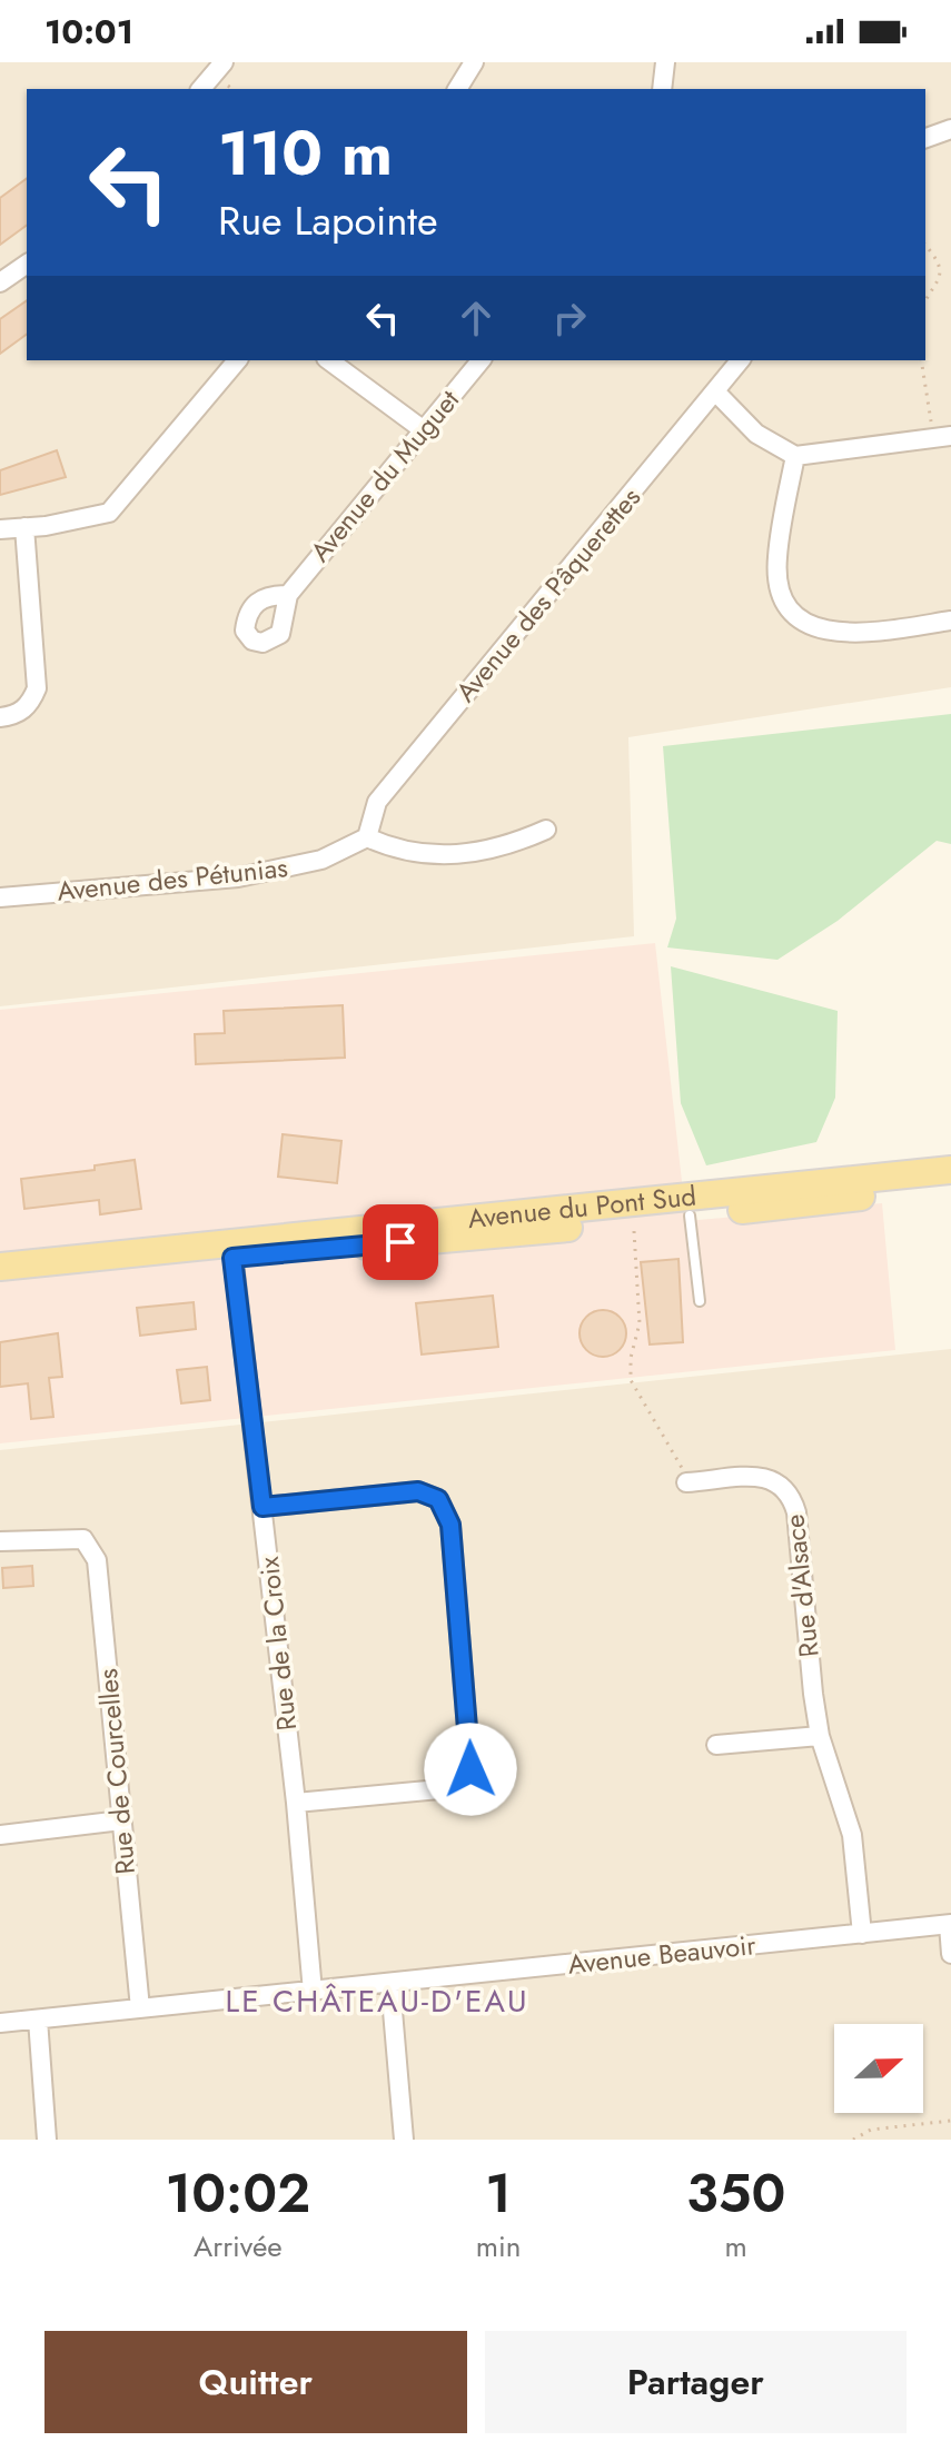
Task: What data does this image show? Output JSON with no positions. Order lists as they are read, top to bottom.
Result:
{
  "streets": {
    "main road": ["Avenue du Pont Sud"],
    "street": [
      "Avenue du Muguet",
      "Avenue des Pâquerettes",
      "Avenue des Pétunias",
      "Rue d'Alsace",
      "Rue de la Croix",
      "Rue de Courcelles",
      "Avenue Beauvoir"
    ]
  },
  "crossings": [
    ["Avenue des Pâquerettes", "Avenue des Pétunias"],
    ["Avenue du Pont Sud", "Rue de la Croix"],
    ["Rue d'Alsace", "Avenue Beauvoir"],
    ["Rue de la Croix", "Avenue Beauvoir"],
    ["Rue de Courcelles", "Avenue Beauvoir"]
  ],
  "districts": ["LE CHÂTEAU-D'EAU"],
  "north": "right",
  "page": {
    "status": "10:01",
    "turn": ["110 m", "Rue Lapointe"],
    "eta": [
      "10:02",
      "Arrivée",
      "1",
      "min",
      "350",
      "m"
    ],
    "buttons": ["Quitter", "Partager"]
  }
}
